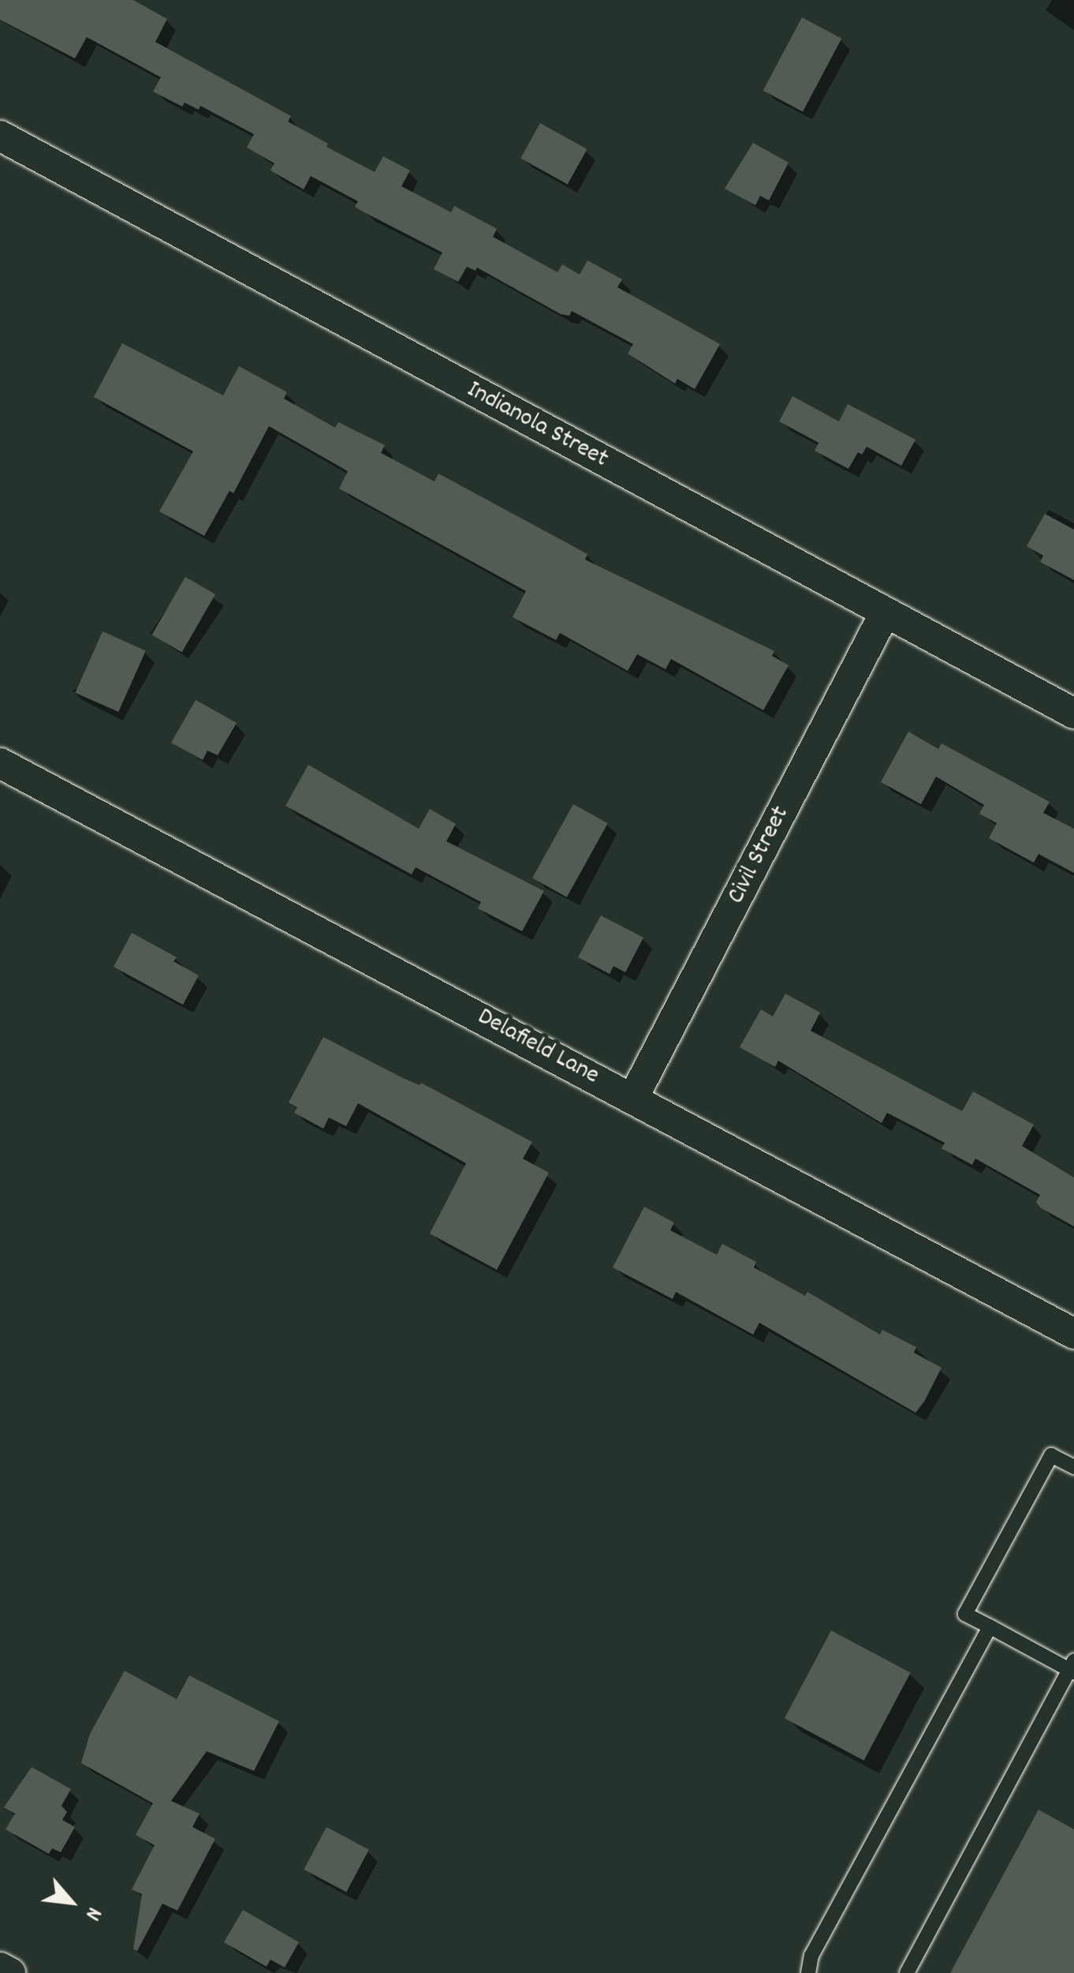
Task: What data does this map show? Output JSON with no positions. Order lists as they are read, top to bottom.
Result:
{
  "streets": {
    "street": ["Indianola Street", "Civil Street", "Delafield Lane"]
  },
  "crossings": [
    ["Indianola Street", "Civil Street"],
    ["Civil Street", "Delafield Lane"]
  ],
  "north": "bottom right"
}
